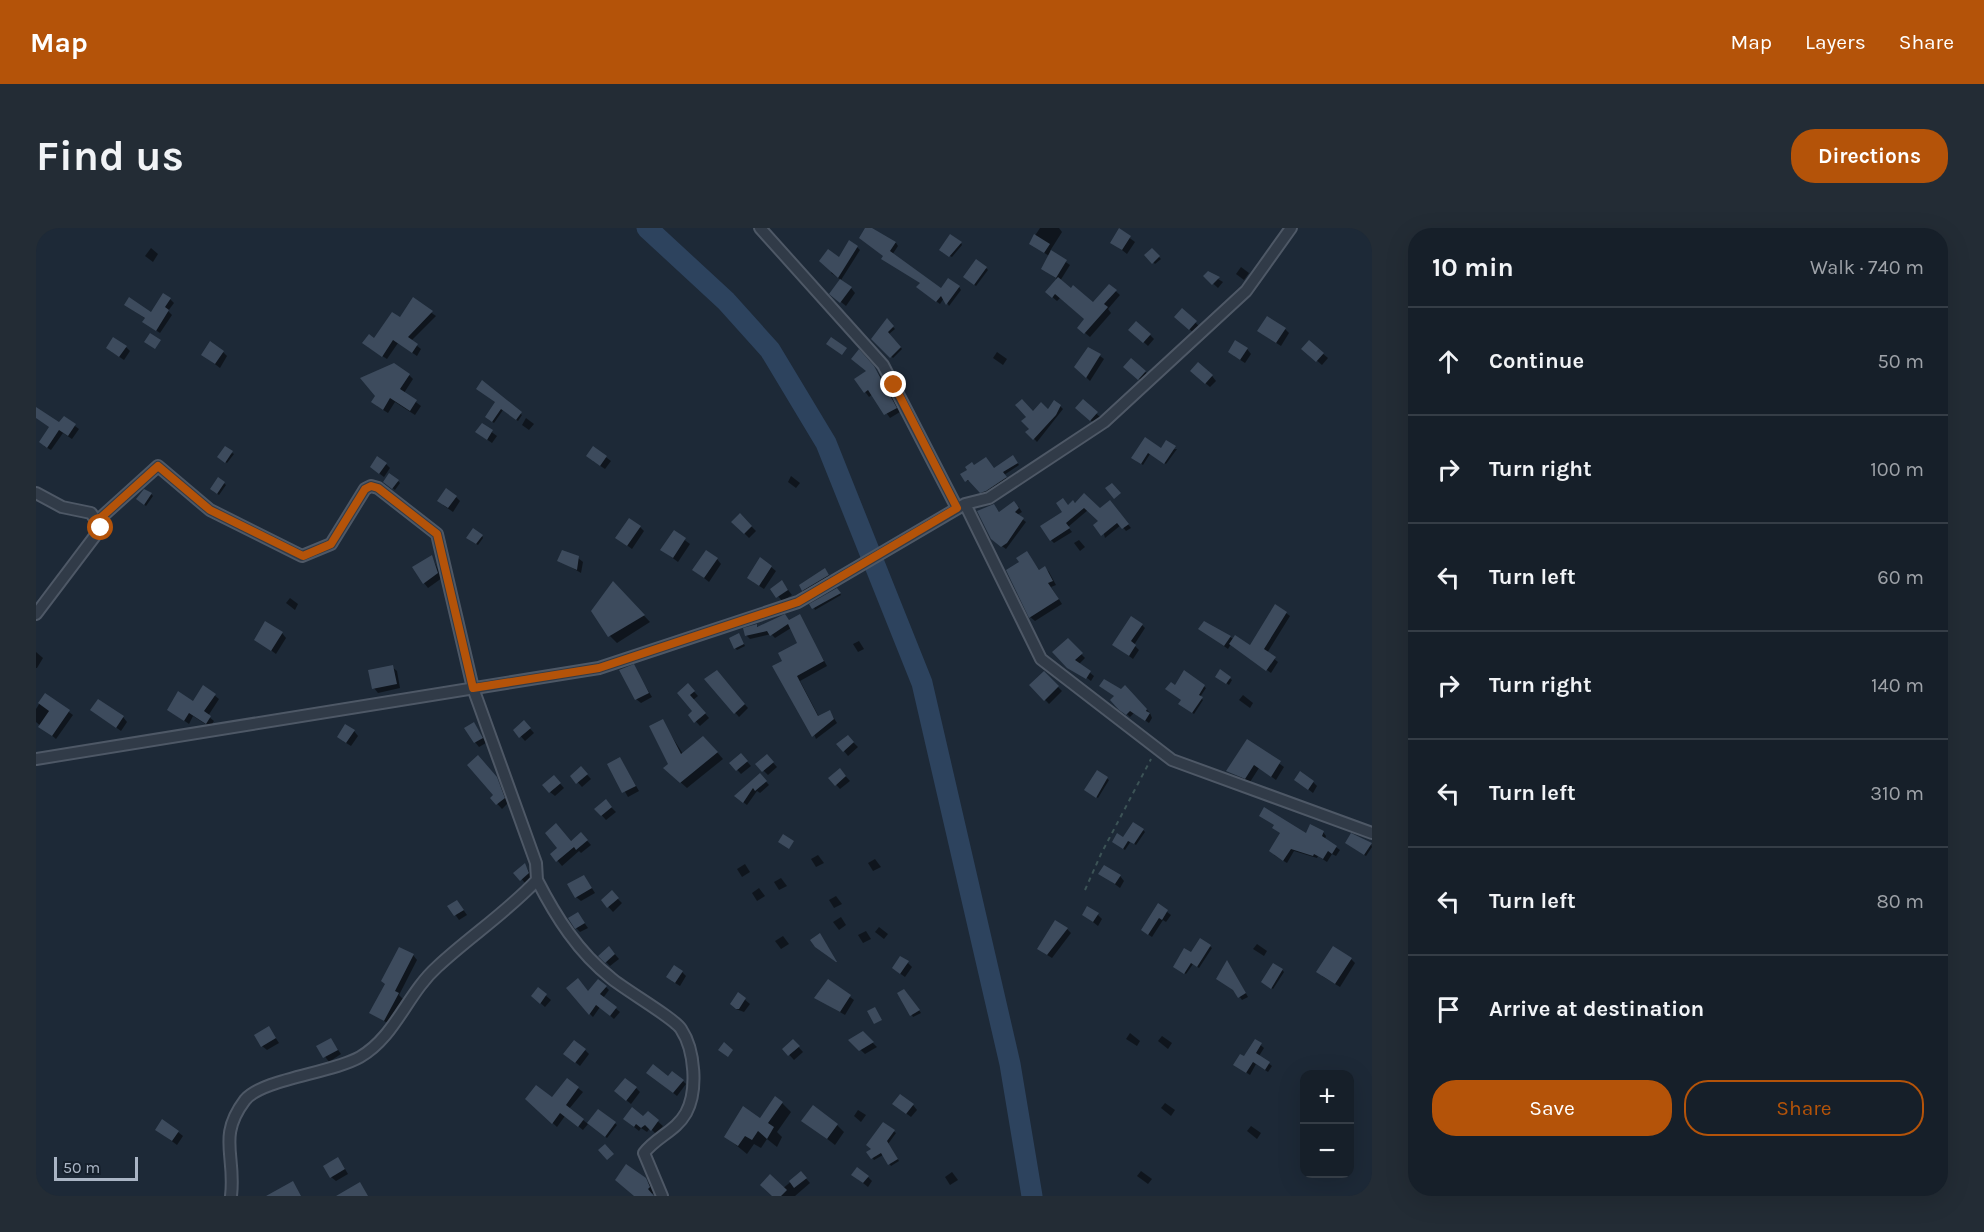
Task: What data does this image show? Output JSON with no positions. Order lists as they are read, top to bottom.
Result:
{
  "scale_bar": "50 m",
  "page": {
    "header": "Map",
    "nav": ["Map", "Layers", "Share"],
    "buttons": [
      "Directions",
      ["Save", "Share"]
    ],
    "title": "Find us",
    "heading": ["10 min", "Walk · 740 m"],
    "list": [
      ["Continue", "50 m"],
      ["Turn right", "100 m"],
      ["Turn left", "60 m"],
      ["Turn right", "140 m"],
      ["Turn left", "310 m"],
      ["Turn left", "80 m"],
      "Arrive at destination"
    ],
    "map_buttons": ["+", "−"],
    "scale": "50 m"
  }
}
